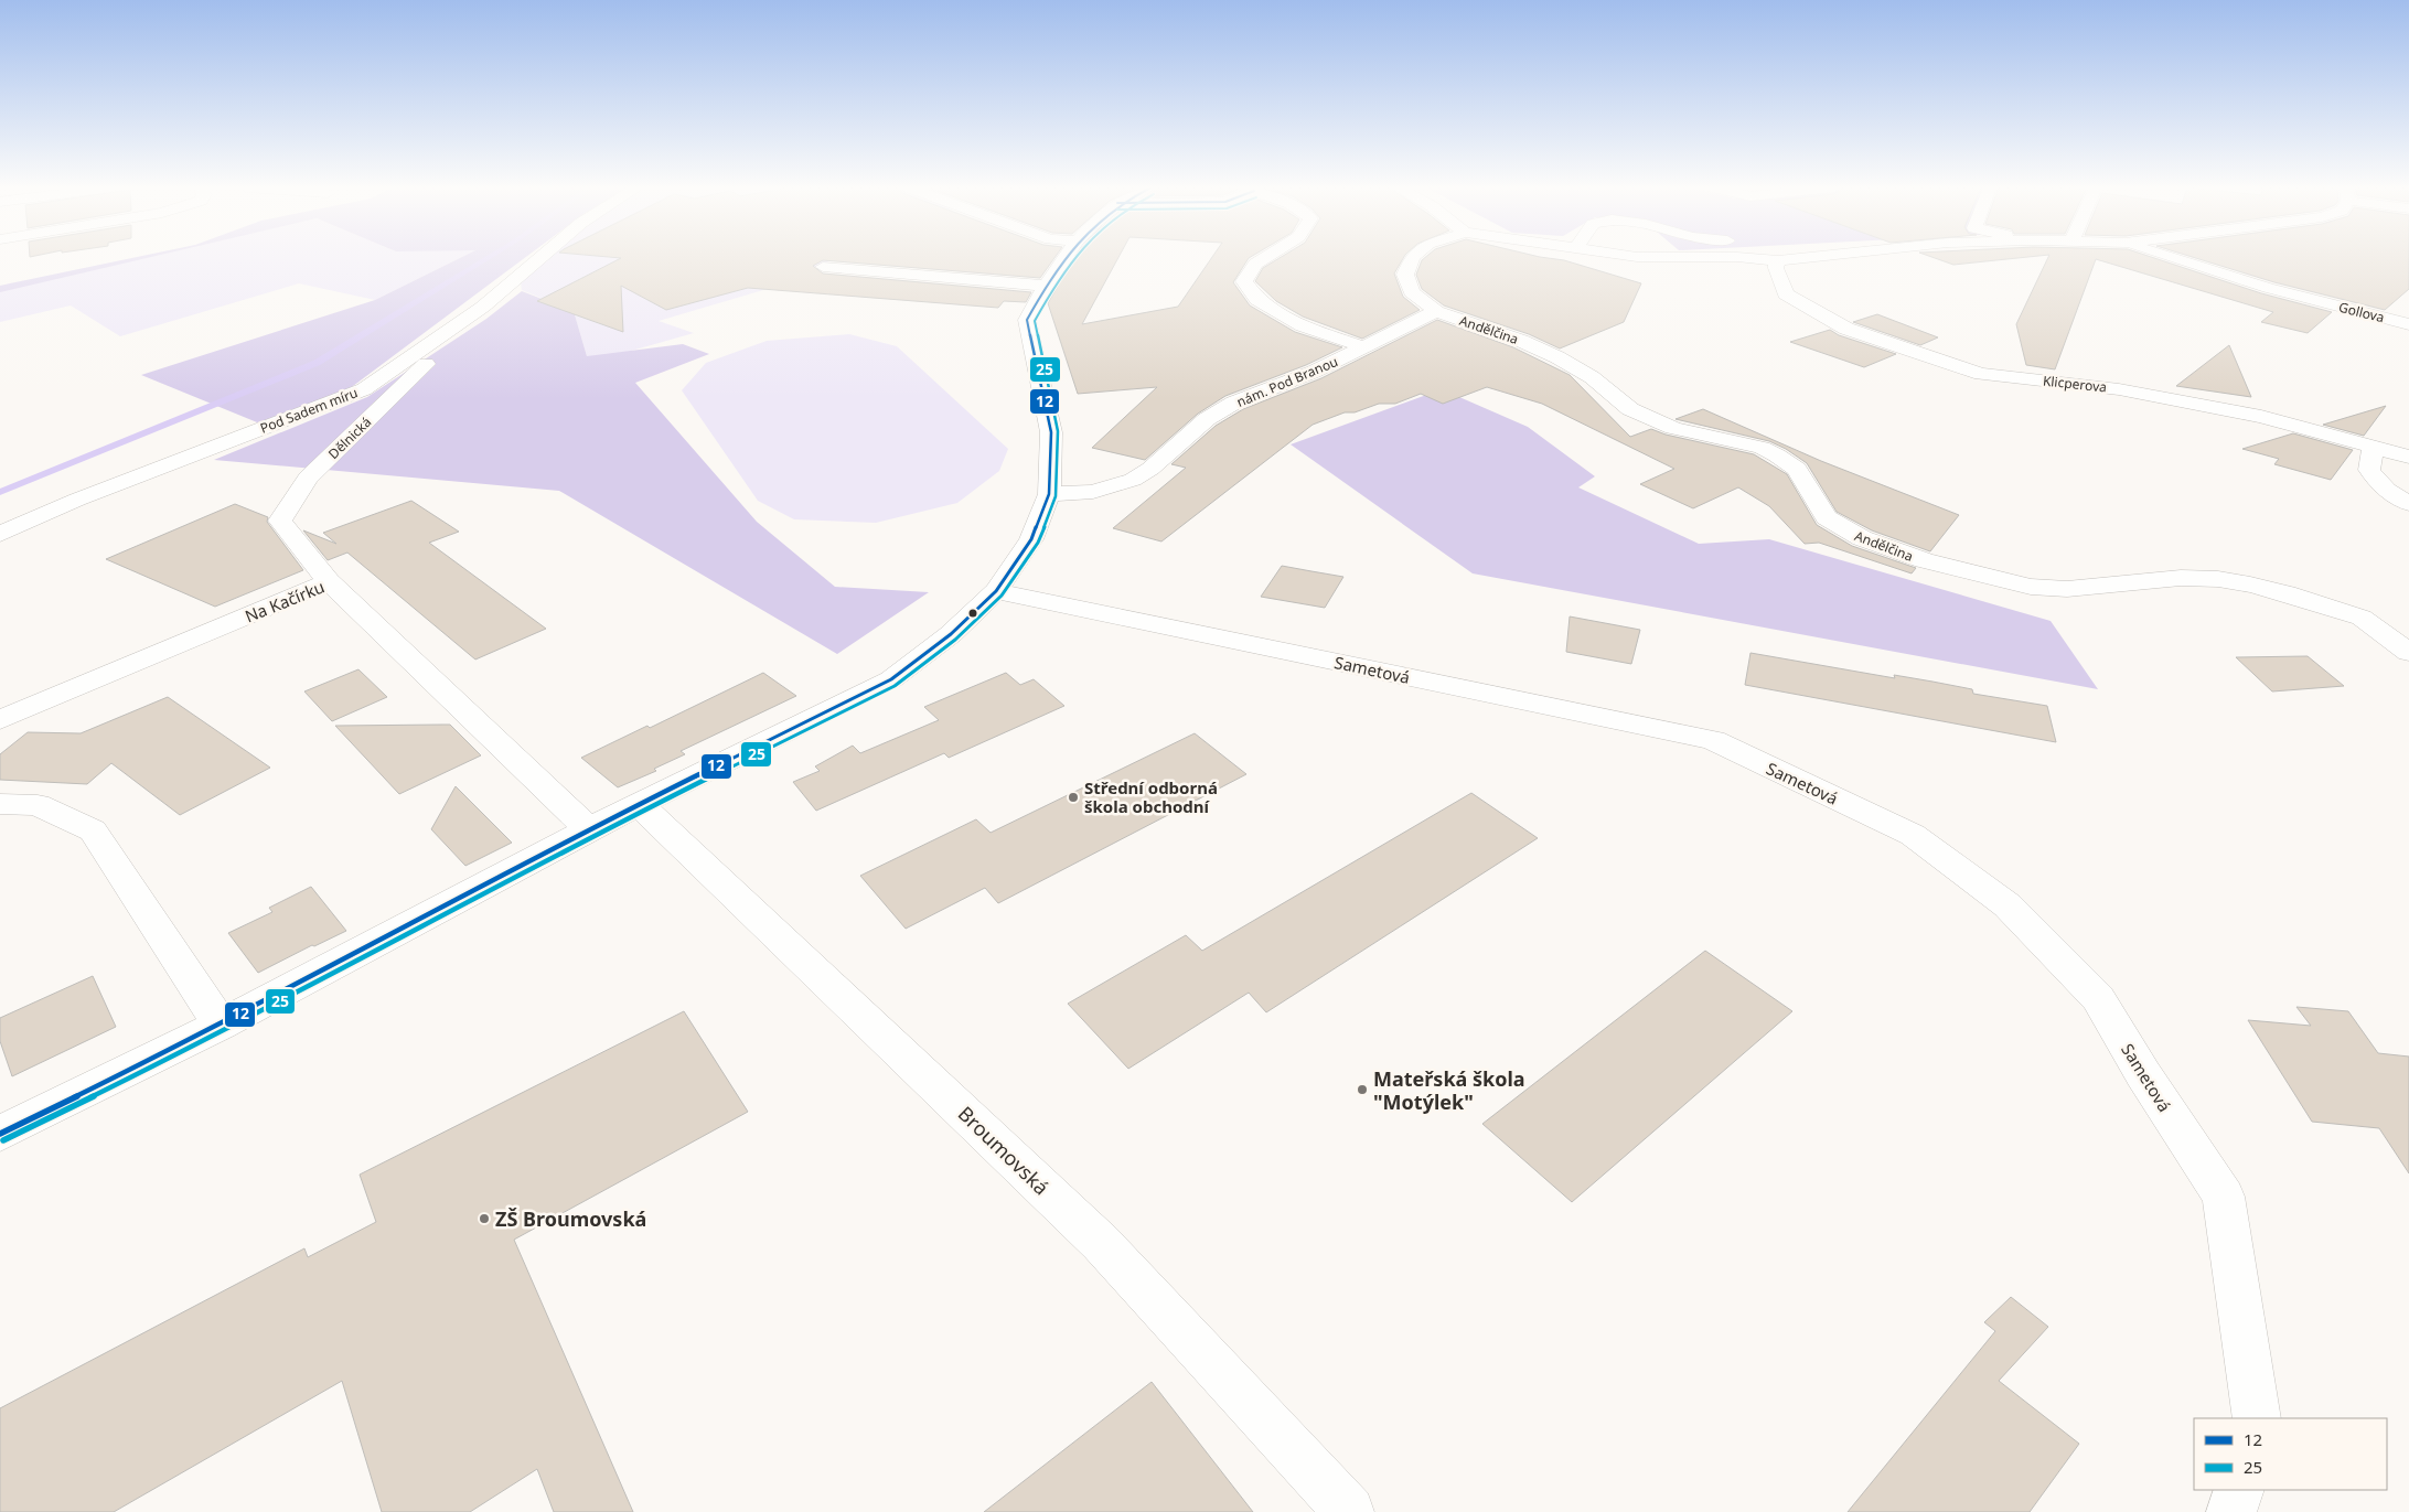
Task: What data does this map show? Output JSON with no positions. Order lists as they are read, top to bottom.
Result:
{
  "streets": {
    "street": [
      "Gollova",
      "Andělčina",
      "nám. Pod Branou",
      "Klicperova",
      "Pod Sadem míru",
      "Dělnická",
      "Na Kačírku",
      "Sametová",
      "Broumovská"
    ]
  },
  "crossings": [
    ["Andělčina", "nám. Pod Branou"],
    ["Pod Sadem míru", "Dělnická"],
    ["Dělnická", "Na Kačírku"]
  ],
  "places": ["Střední odborná škola obchodní", "Mateřská škola \"Motýlek\"", "ZŠ Broumovská"],
  "lines": ["transit line 12", "transit line 25"],
  "legend": ["12", "25"]
}
